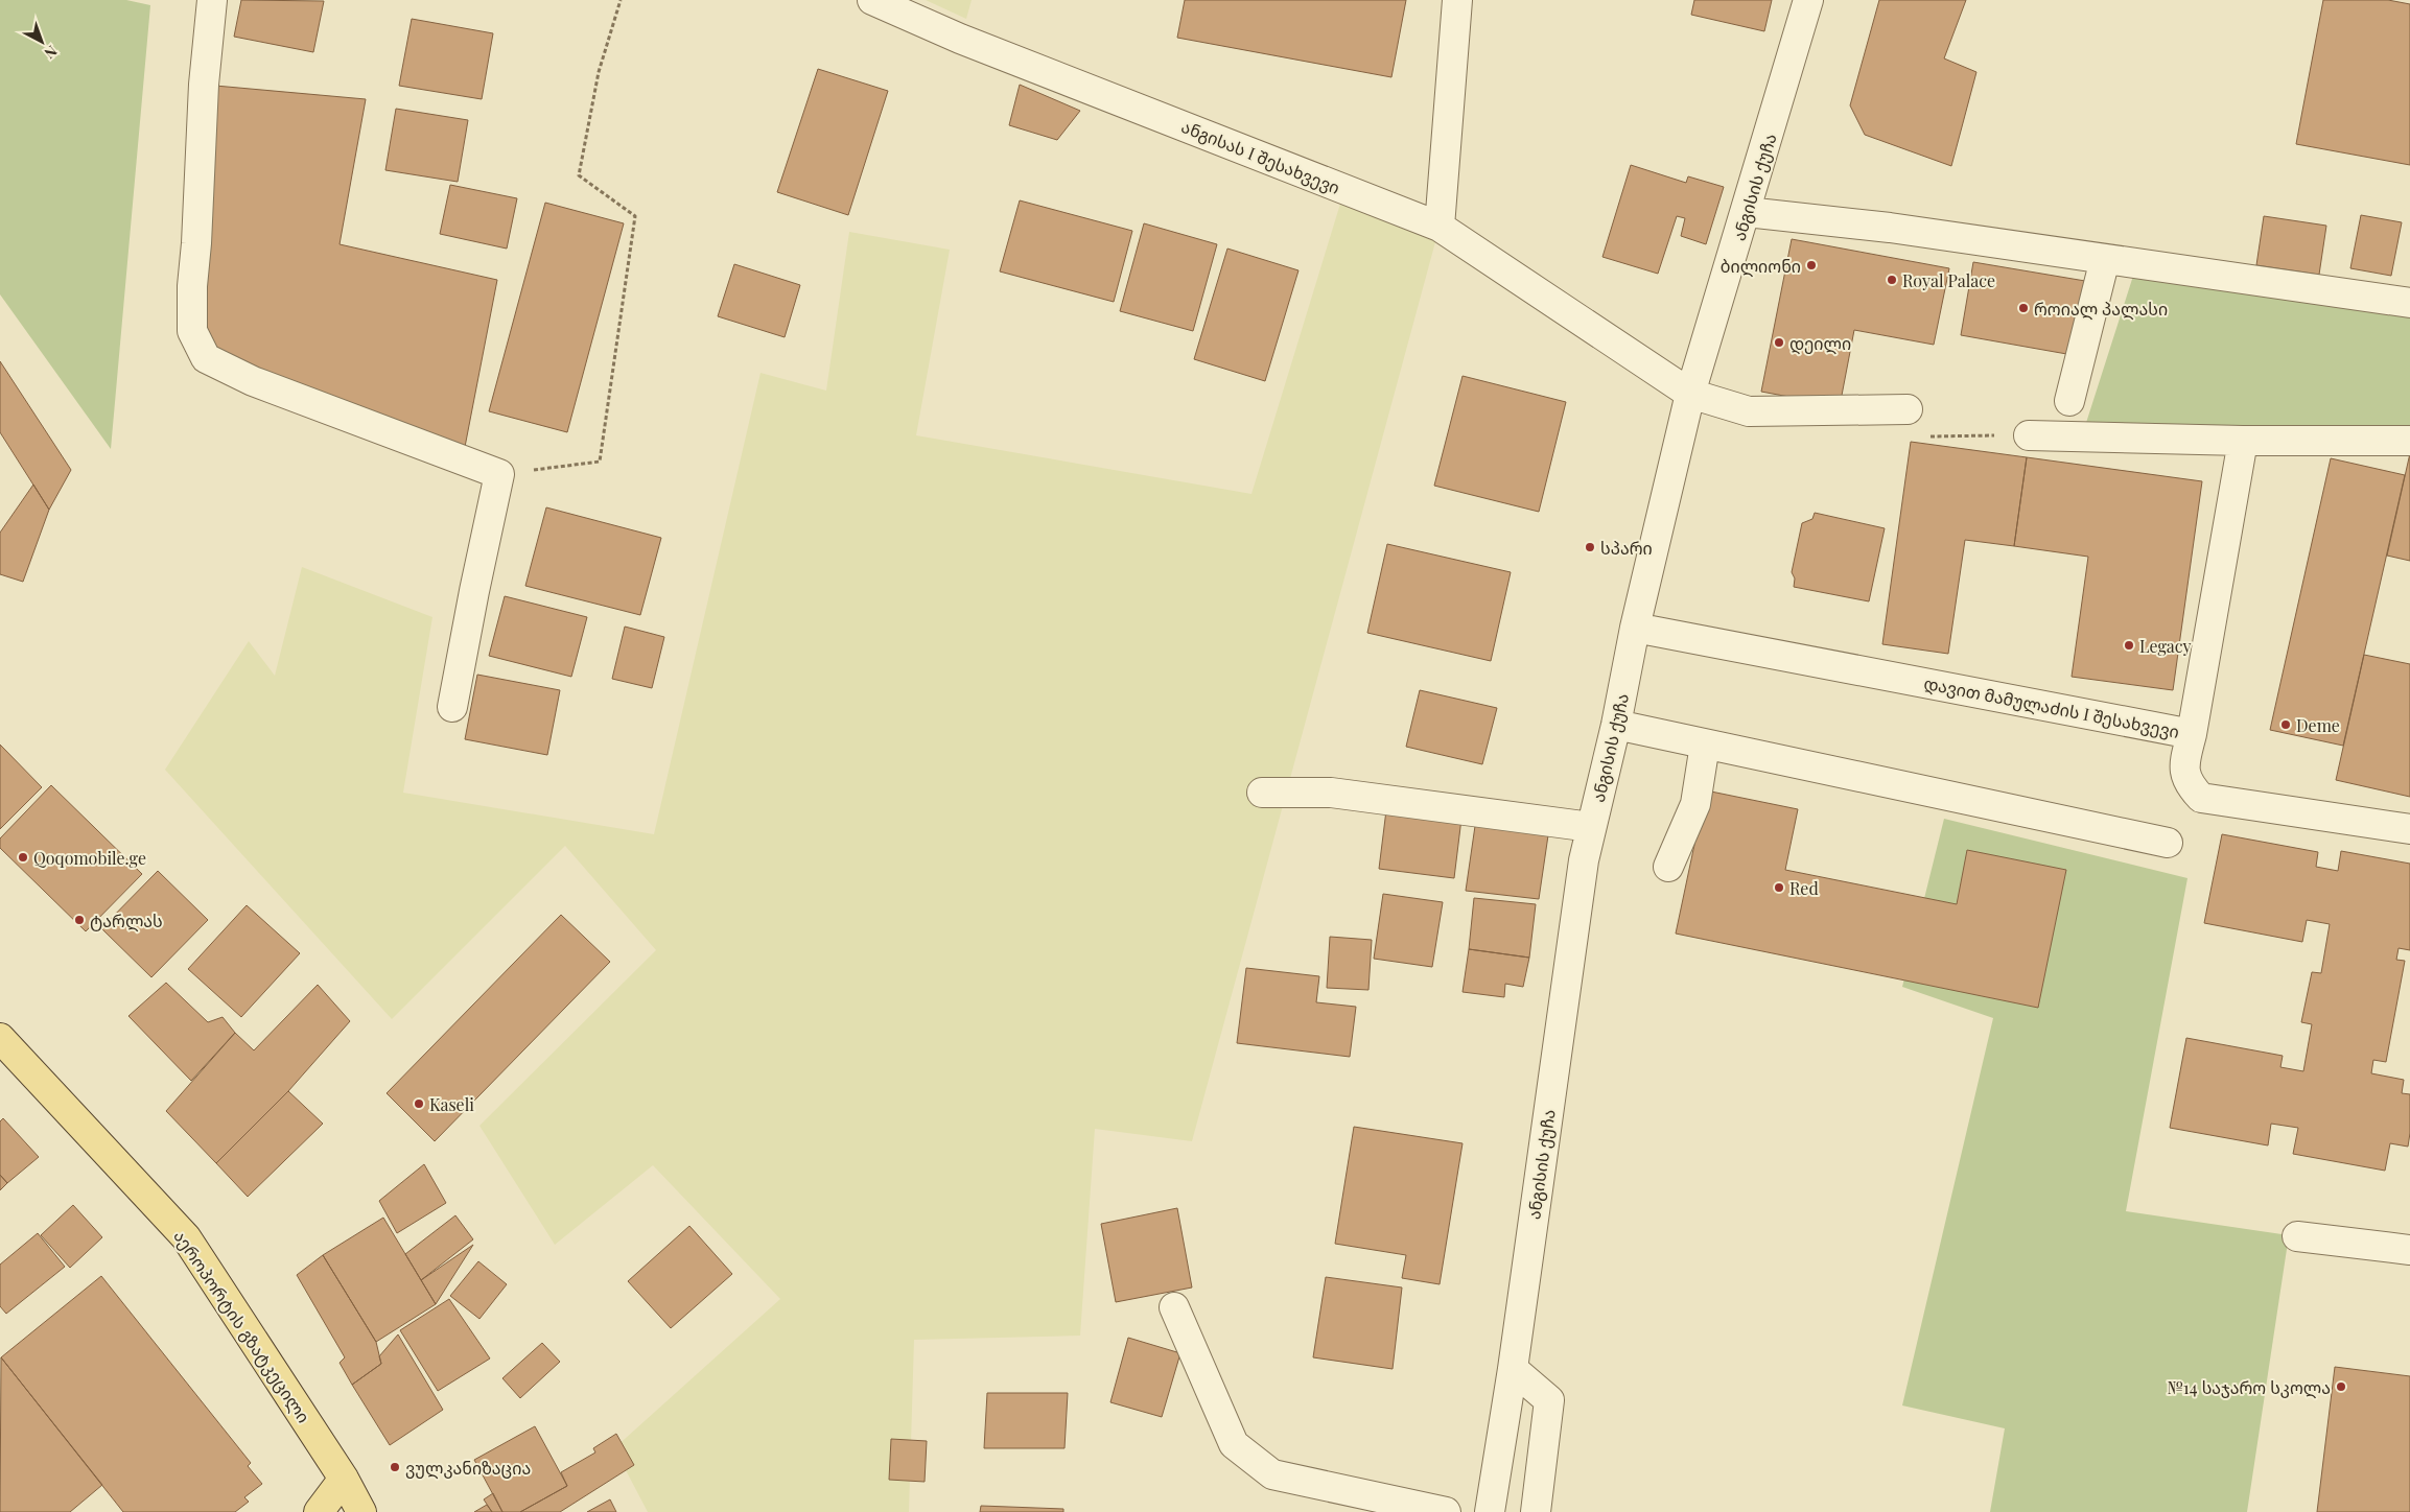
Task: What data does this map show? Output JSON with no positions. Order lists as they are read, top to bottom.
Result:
{
  "streets": {
    "main road": ["აეროპორტის გზატკეცილი"],
    "street": ["ანგისას I შესახვევი", "ანგისის ქუჩა", "დავით მამულაძის I შესახვევი"]
  },
  "crossings": [
    ["ანგისას I შესახვევი", "ანგისის ქუჩა"],
    ["ანგისის ქუჩა", "დავით მამულაძის I შესახვევი"]
  ],
  "places": [
    "ბილიონი",
    "Royal Palace",
    "როიალ პალასი",
    "დეილი",
    "სპარი",
    "Legacy",
    "Deme",
    "Qoqomobile.ge",
    "Red",
    "ტარლას",
    "Kaseli",
    "№14 საჯარო სკოლა",
    "ვულკანიზაცია"
  ],
  "north": "bottom right"
}
